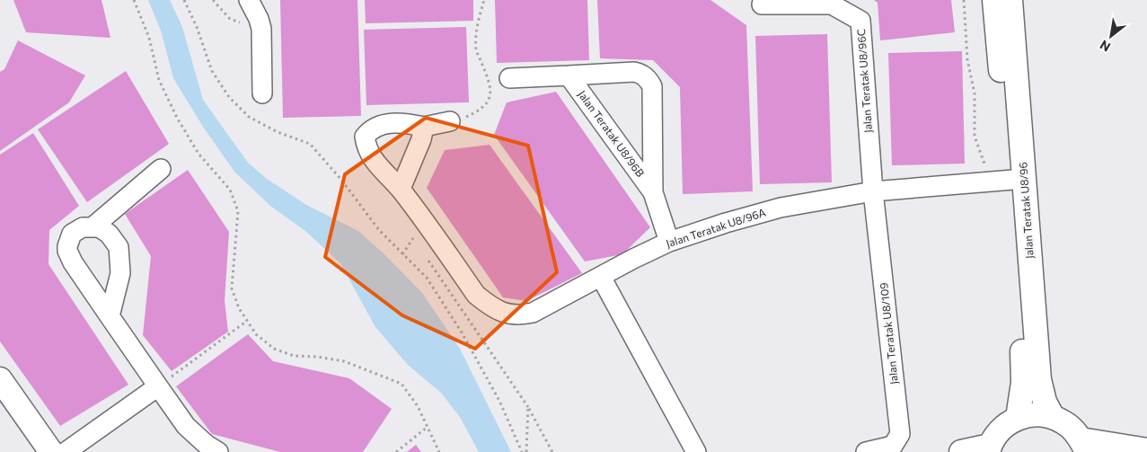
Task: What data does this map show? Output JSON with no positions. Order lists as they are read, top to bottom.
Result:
{
  "streets": {
    "street": [
      "Jalan Teratak U8/96C",
      "Jalan Teratak U8/96B",
      "Jalan Teratak U8/96",
      "Jalan Teratak U8/96A",
      "Jalan Teratak U8/109"
    ]
  },
  "crossings": [
    ["Jalan Teratak U8/96C", "Jalan Teratak U8/96A"],
    ["Jalan Teratak U8/96C", "Jalan Teratak U8/109"],
    ["Jalan Teratak U8/96B", "Jalan Teratak U8/96A"],
    ["Jalan Teratak U8/96", "Jalan Teratak U8/96A"],
    ["Jalan Teratak U8/96A", "Jalan Teratak U8/109"]
  ],
  "north": "bottom left"
}
